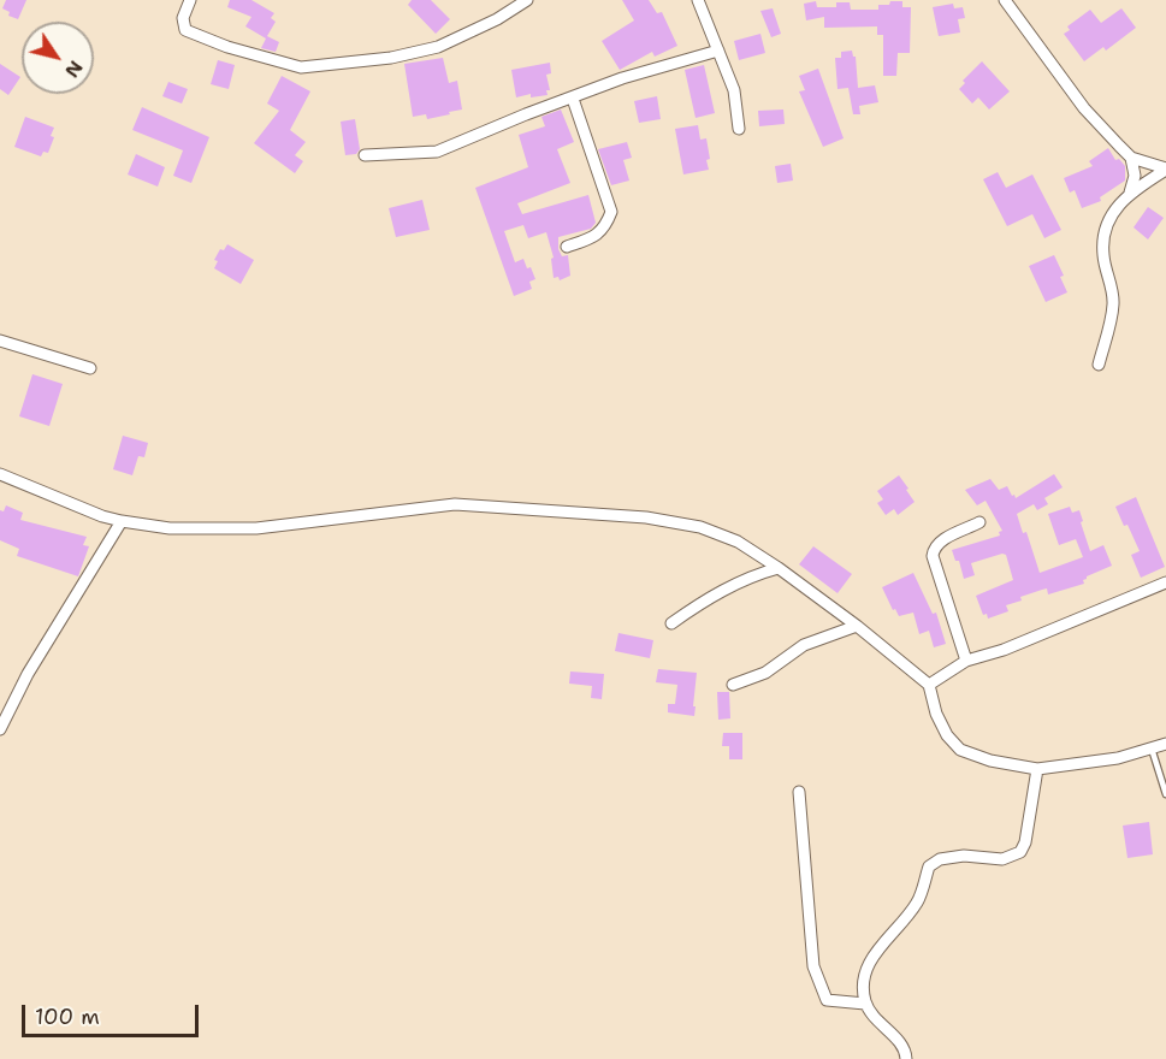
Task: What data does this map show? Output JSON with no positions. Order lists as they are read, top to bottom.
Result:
{
  "scale_bar": "100 m",
  "north": "bottom right"
}
